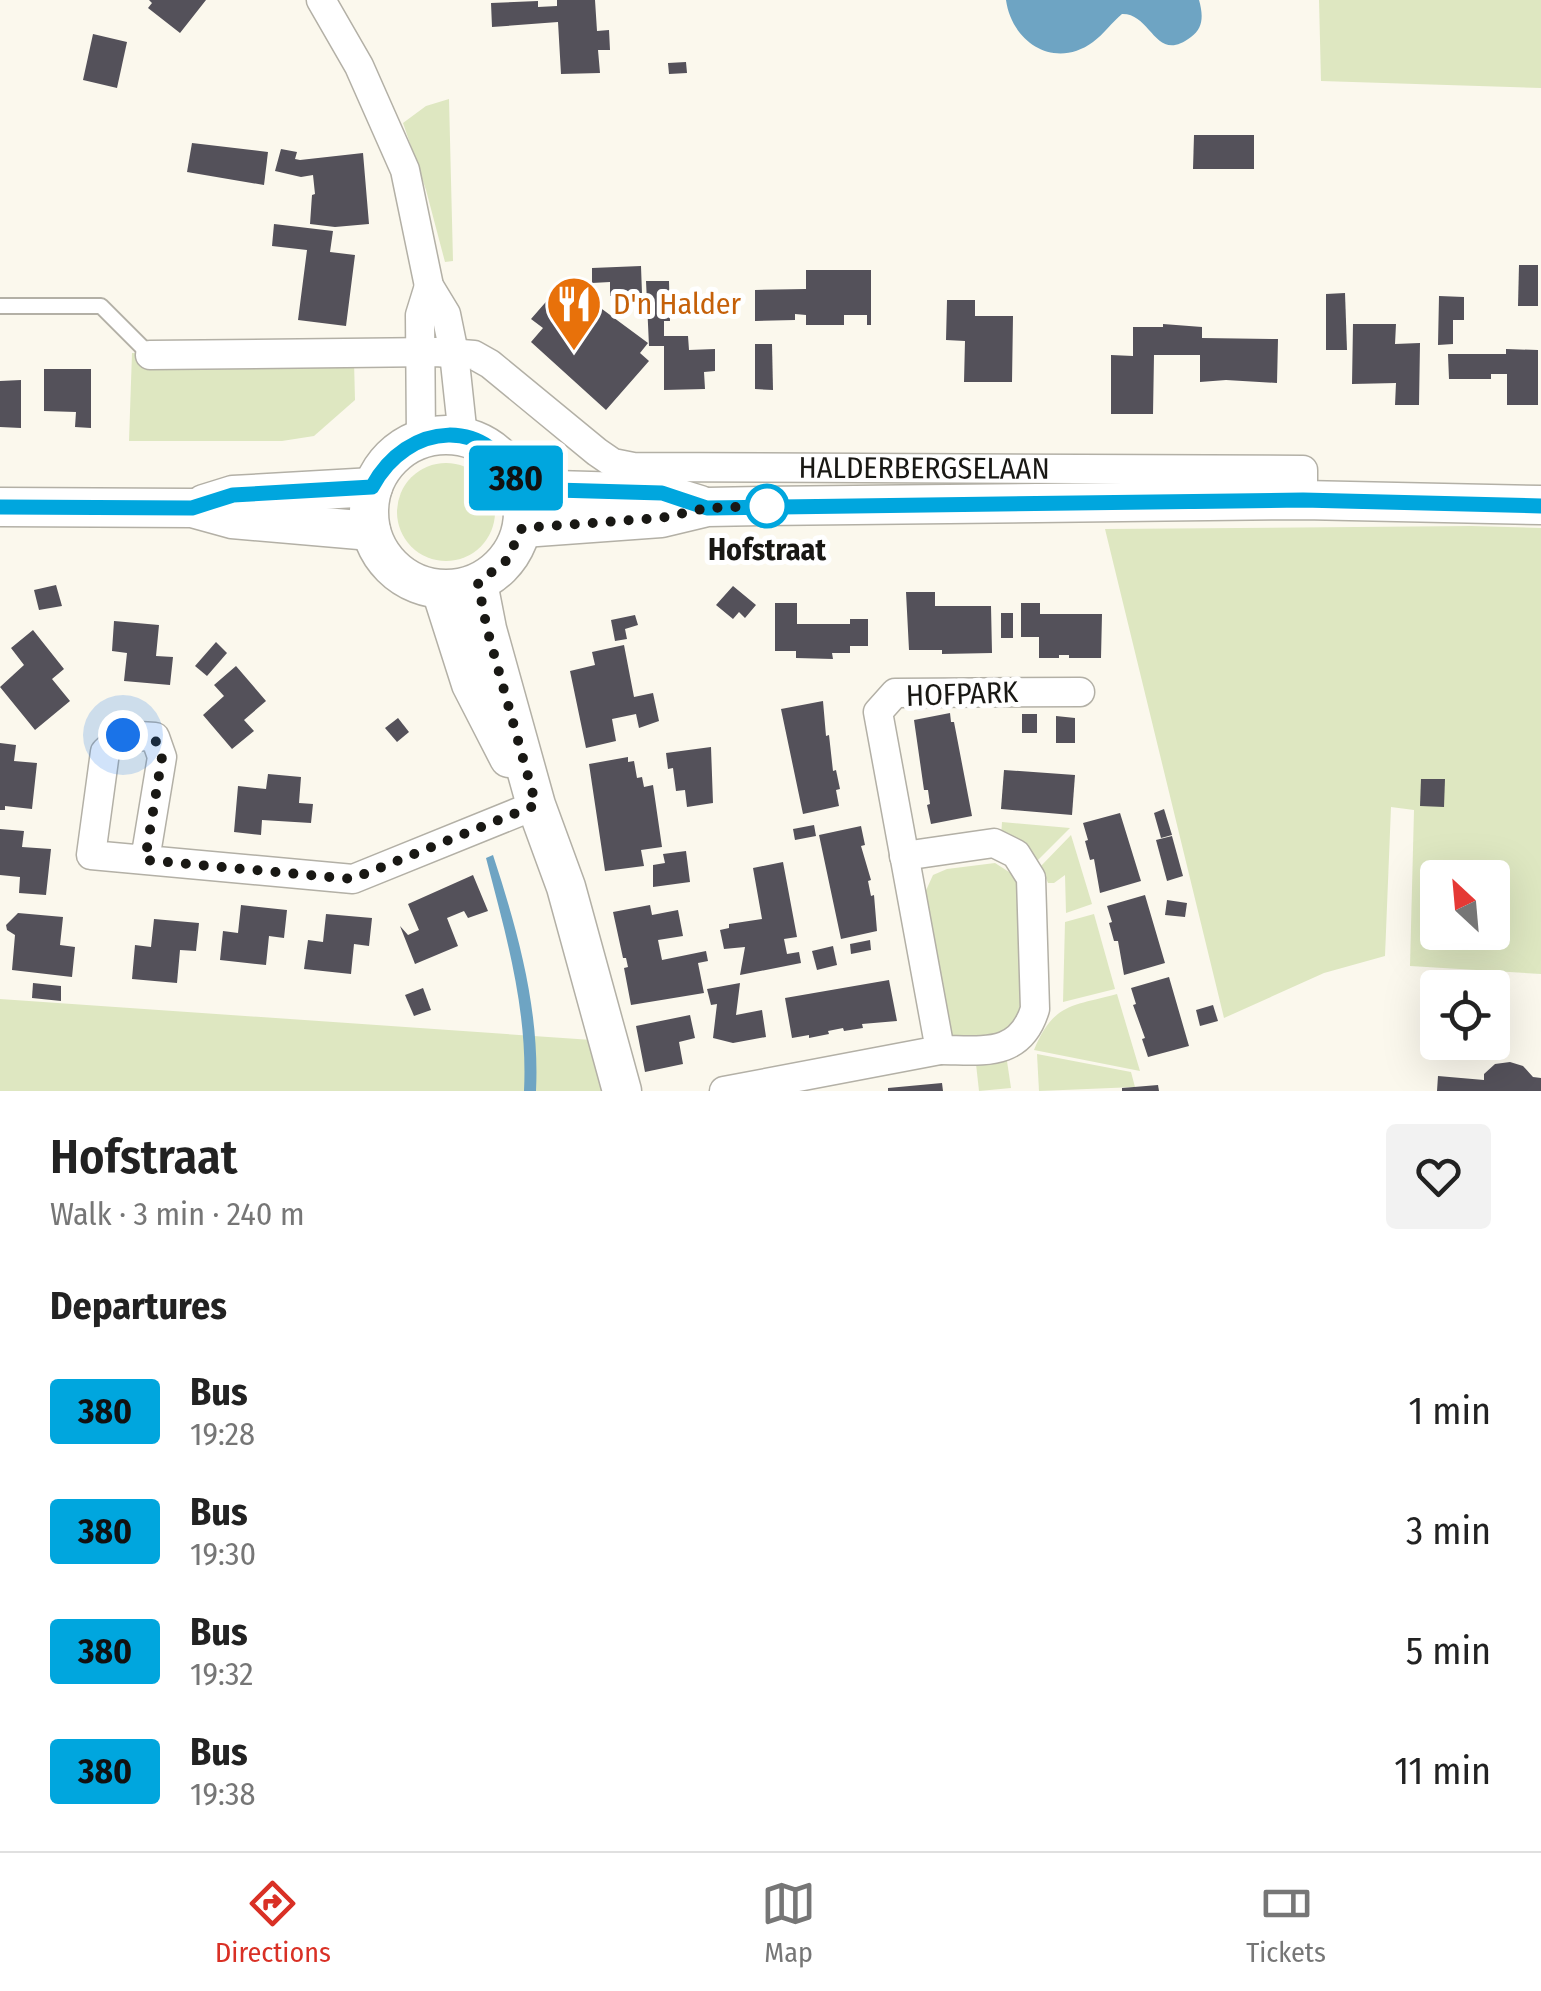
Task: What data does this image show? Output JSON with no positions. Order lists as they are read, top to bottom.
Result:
{
  "streets": {
    "main road": ["HALDERBERGSELAAN"],
    "street": ["HOFPARK"]
  },
  "places": {
    "restaurant": ["D'n Halder"],
    "other": ["Hofstraat"]
  },
  "lines": ["bus line 380"],
  "north": "top left",
  "page": {
    "on_map": "380",
    "heading": [
      ["Hofstraat", "Walk · 3 min · 240 m"],
      "Departures"
    ],
    "list": [
      {
        "mark": "380",
        "name": "Bus",
        "note": "19:28",
        "value": "1 min"
      },
      {
        "mark": "380",
        "name": "Bus",
        "note": "19:30",
        "value": "3 min"
      },
      {
        "mark": "380",
        "name": "Bus",
        "note": "19:32",
        "value": "5 min"
      },
      {
        "mark": "380",
        "name": "Bus",
        "note": "19:38",
        "value": "11 min"
      }
    ],
    "tabs": ["Directions", "Map", "Tickets"]
  }
}
